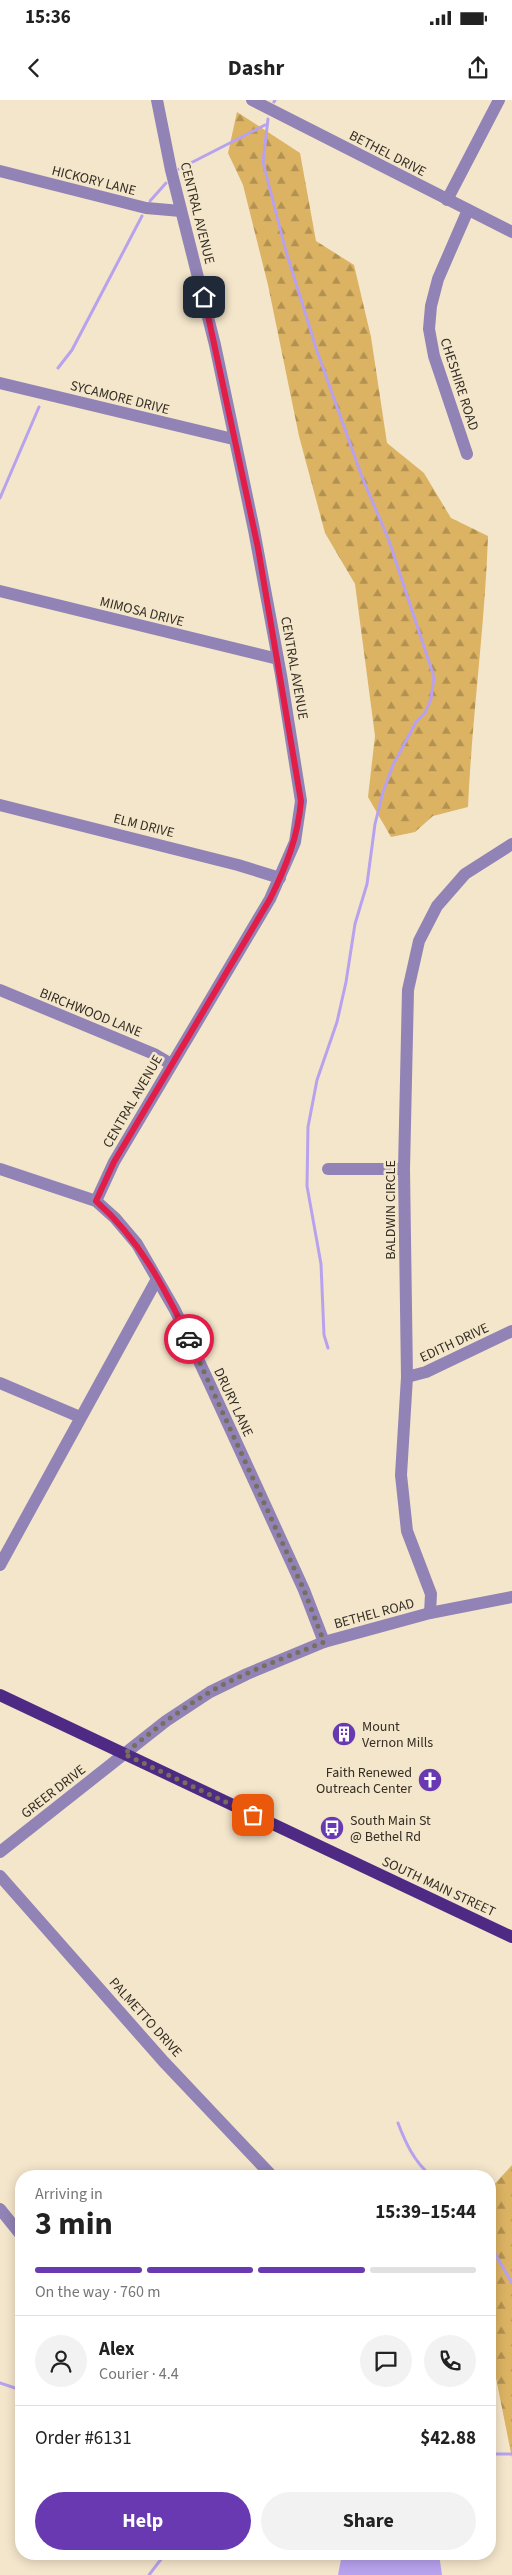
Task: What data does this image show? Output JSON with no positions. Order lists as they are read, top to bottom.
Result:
{
  "streets": {
    "main road": ["SOUTH MAIN STREET"],
    "street": [
      "BETHEL DRIVE",
      "HICKORY LANE",
      "CENTRAL AVENUE",
      "CHESHIRE ROAD",
      "SYCAMORE DRIVE",
      "MIMOSA DRIVE",
      "ELM DRIVE",
      "BIRCHWOOD LANE",
      "BALDWIN CIRCLE",
      "EDITH DRIVE",
      "DRURY LANE",
      "BETHEL ROAD",
      "GREER DRIVE",
      "PALMETTO DRIVE"
    ]
  },
  "crossings": [
    ["BETHEL DRIVE", "CHESHIRE ROAD"],
    ["HICKORY LANE", "CENTRAL AVENUE"],
    ["CENTRAL AVENUE", "SYCAMORE DRIVE"],
    ["CENTRAL AVENUE", "MIMOSA DRIVE"],
    ["CENTRAL AVENUE", "ELM DRIVE"],
    ["CENTRAL AVENUE", "BIRCHWOOD LANE"],
    ["CENTRAL AVENUE", "DRURY LANE"],
    ["BALDWIN CIRCLE", "EDITH DRIVE"],
    ["BALDWIN CIRCLE", "BETHEL ROAD"],
    ["DRURY LANE", "BETHEL ROAD"],
    ["BETHEL ROAD", "GREER DRIVE"],
    ["BETHEL ROAD", "SOUTH MAIN STREET"],
    ["GREER DRIVE", "SOUTH MAIN STREET"]
  ],
  "places": {
    "building": ["Mount Vernon Mills"],
    "church": ["Faith Renewed Outreach Center"],
    "bus stop": ["South Main St @ Bethel Rd"]
  },
  "page": {
    "status": "15:36",
    "header": "Dashr",
    "heading": ["3 min", "Arriving in", "15:39–15:44"],
    "panel": [
      "Alex",
      "Courier · 4.4",
      "Order #6131",
      "$42.88"
    ],
    "bar": "On the way · 760 m",
    "buttons": ["Help", "Share"]
  }
}
